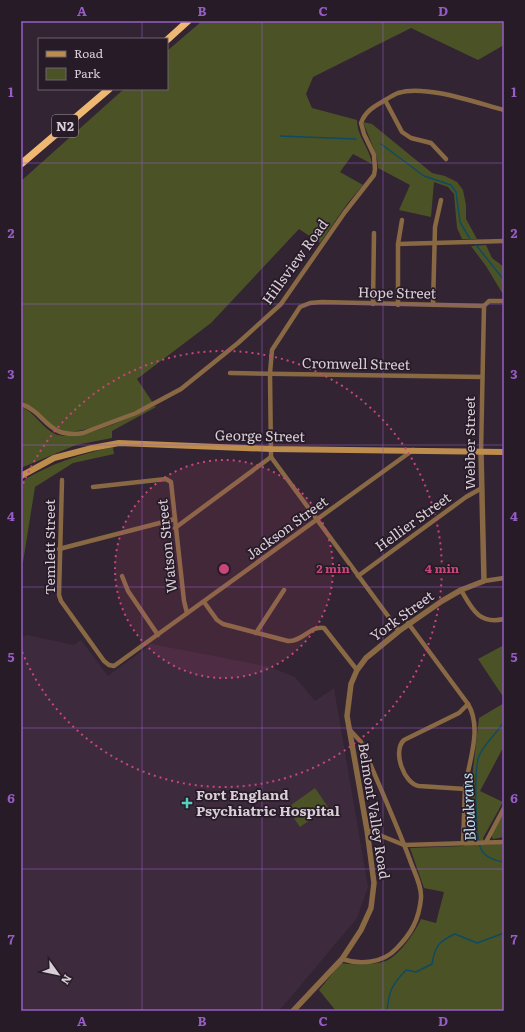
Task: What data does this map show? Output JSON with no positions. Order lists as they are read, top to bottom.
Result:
{
  "streets": {
    "highway": ["N2"],
    "main road": ["George Street"],
    "street": [
      "Hillsview Road",
      "Hope Street",
      "Cromwell Street",
      "Webber Street",
      "Hellier Street",
      "Jackson Street",
      "Watson Street",
      "Temlett Street",
      "York Street",
      "Belmont Valley Road"
    ]
  },
  "crossings": [
    ["Hope Street", "Cromwell Street"],
    ["Hope Street", "Webber Street"],
    ["Cromwell Street", "Webber Street"],
    ["George Street", "Webber Street"],
    ["George Street", "Jackson Street"],
    ["Webber Street", "Hellier Street"],
    ["Webber Street", "York Street"],
    ["Jackson Street", "Watson Street"],
    ["Jackson Street", "Temlett Street"],
    ["York Street", "Belmont Valley Road"]
  ],
  "water": ["Bloukrans"],
  "places": {
    "health": ["Fort England Psychiatric Hospital"]
  },
  "legend": ["Road", "Park"],
  "north": "bottom right",
  "grid": {
    "columns": [
      "A",
      "B",
      "C",
      "D"
    ],
    "rows": [
      "1",
      "2",
      "3",
      "4",
      "5",
      "6",
      "7"
    ]
  },
  "rings": ["2 min", "4 min"]
}
